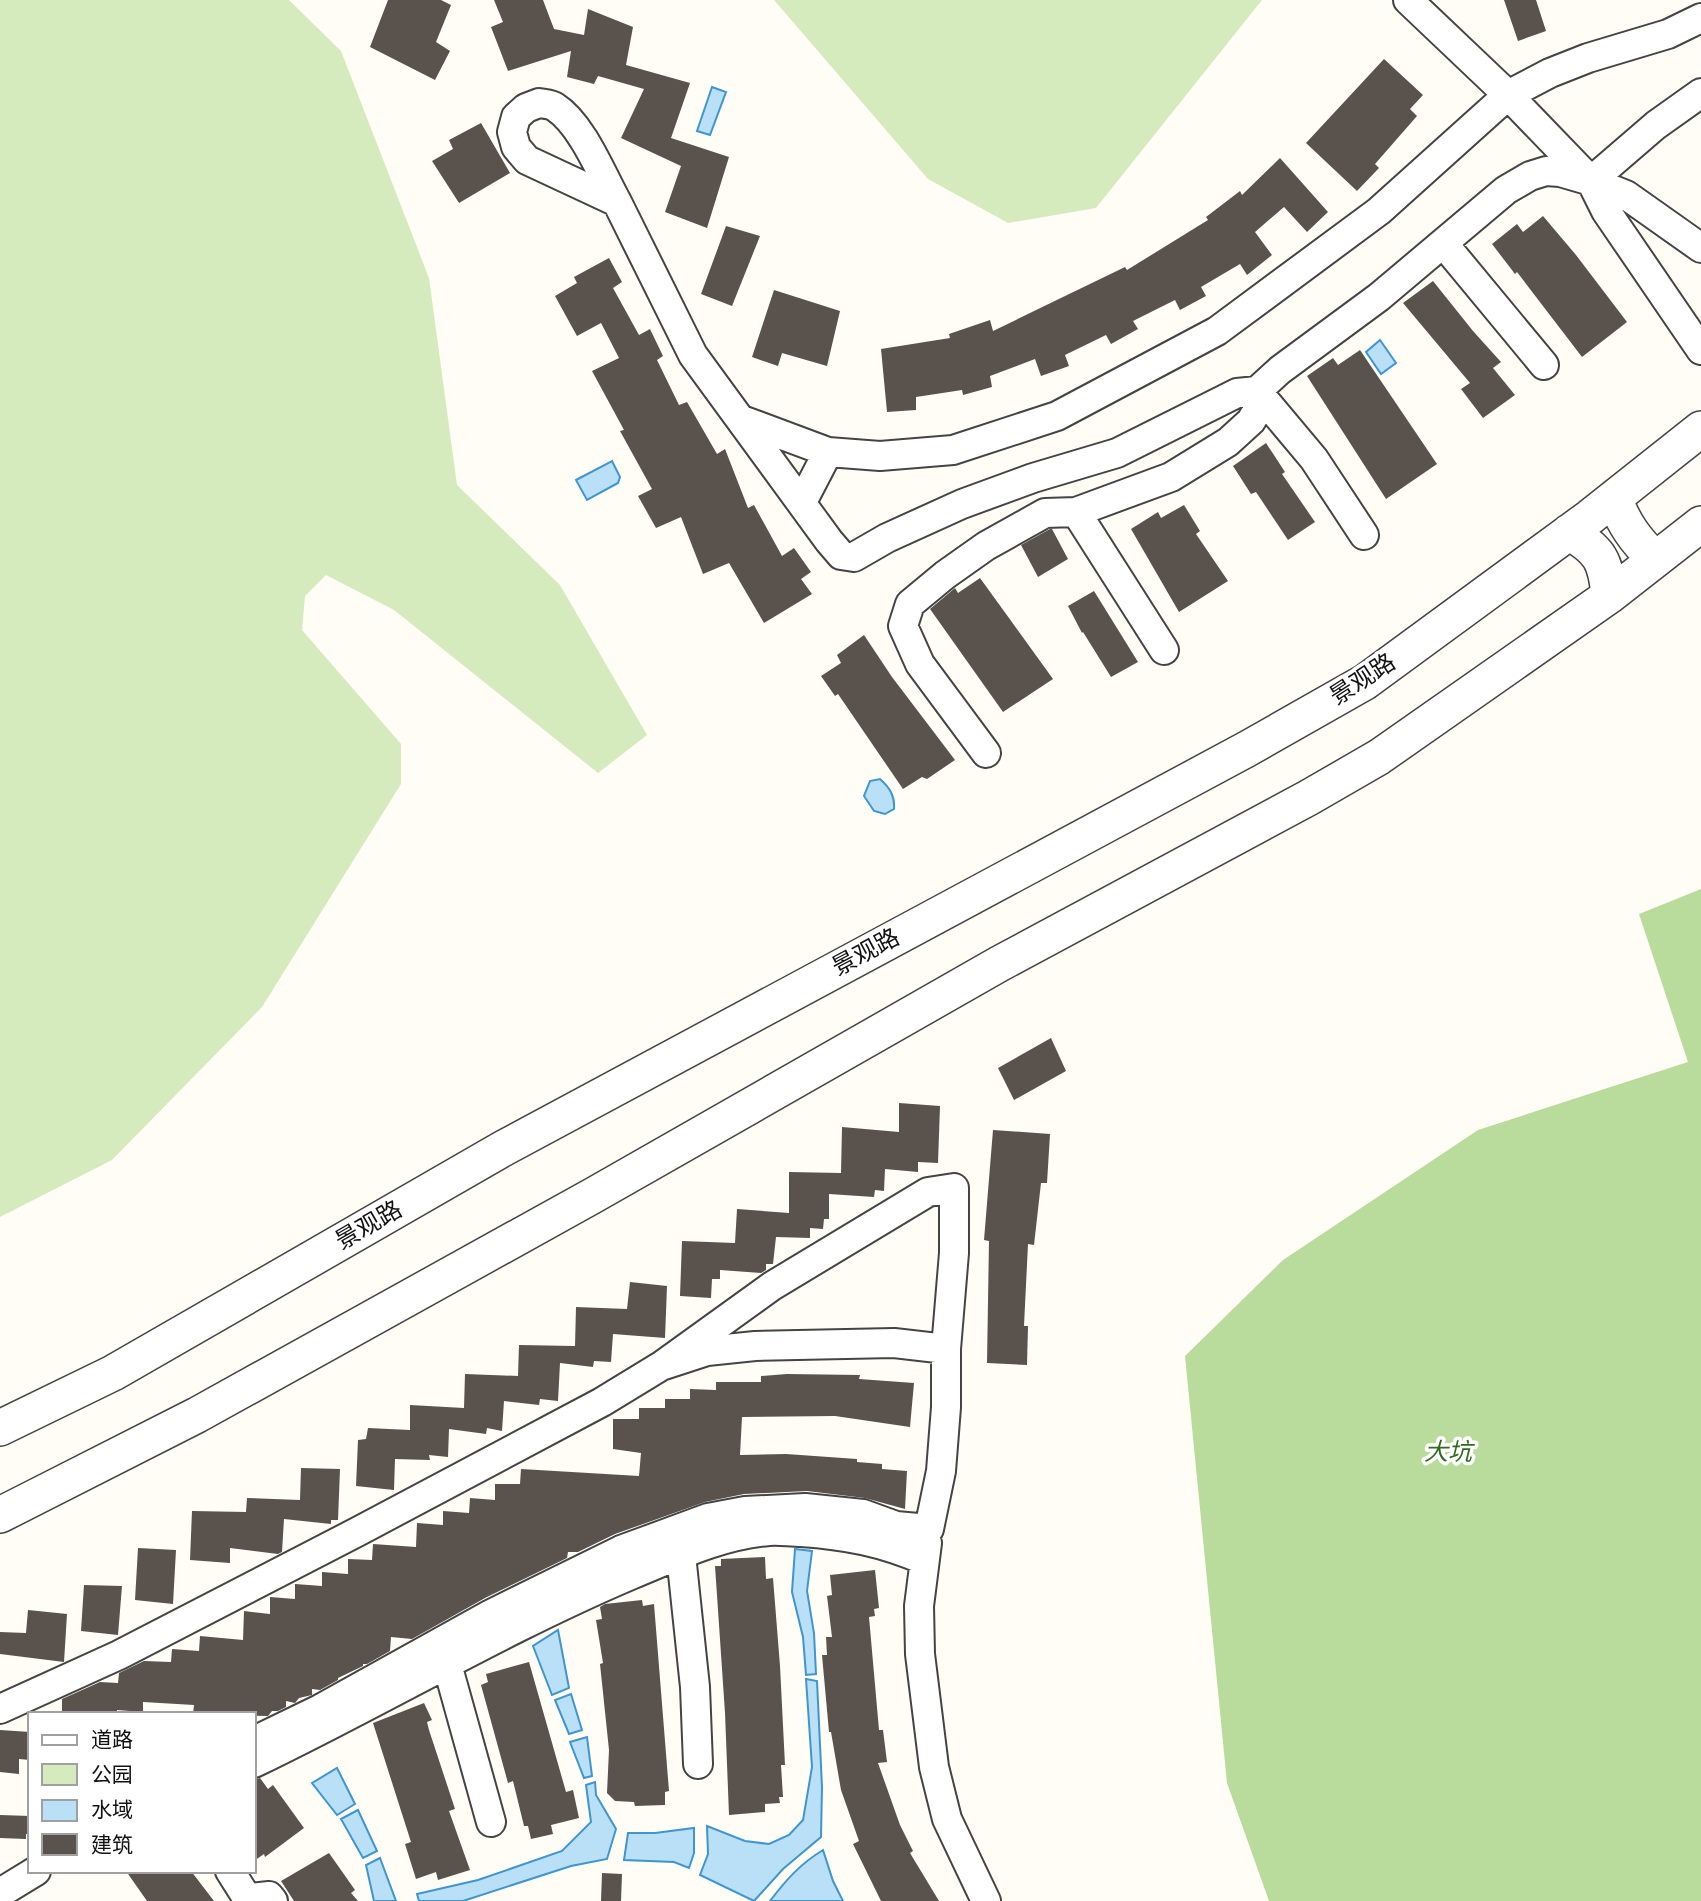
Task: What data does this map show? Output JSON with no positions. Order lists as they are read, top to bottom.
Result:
{
  "streets": {
    "street": ["景观路"]
  },
  "parks": ["大坑"],
  "legend": [
    "道路",
    "公园",
    "水域",
    "建筑"
  ]
}
